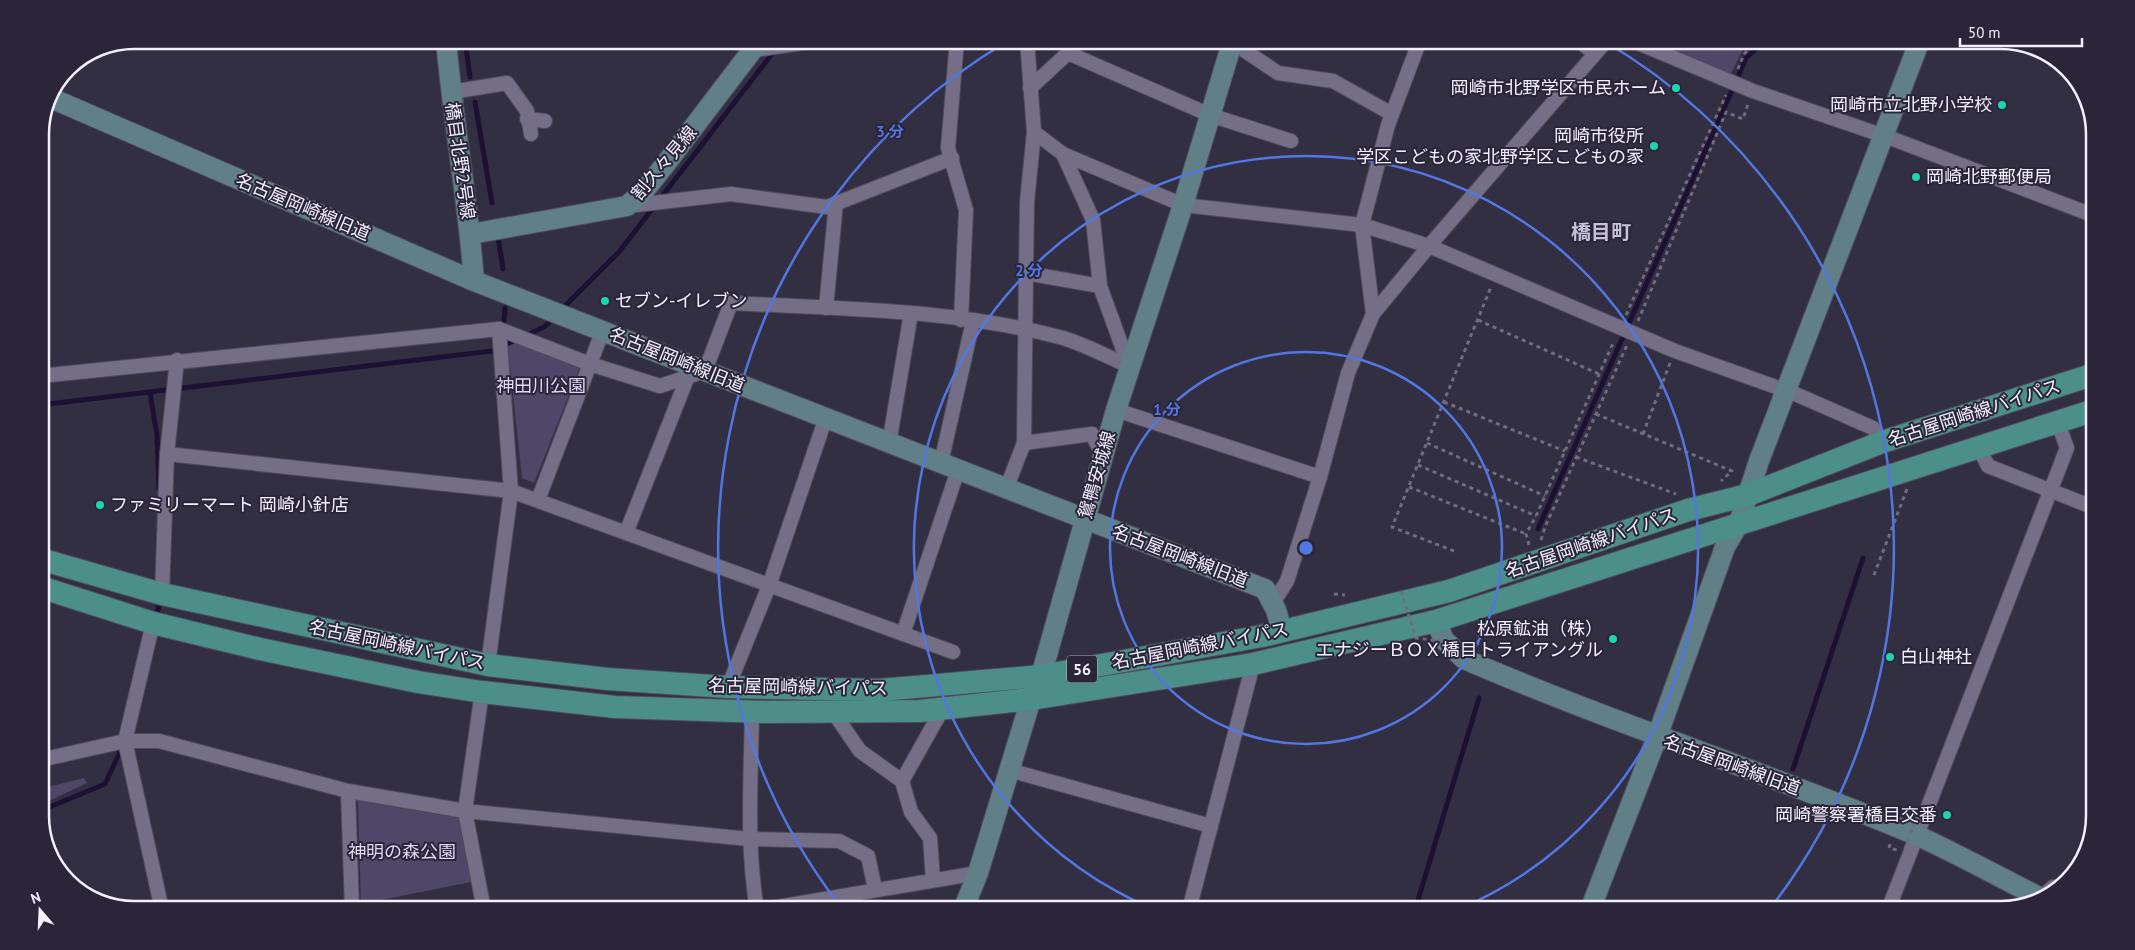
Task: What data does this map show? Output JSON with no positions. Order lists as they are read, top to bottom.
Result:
{
  "streets": {
    "main road": ["名古屋岡崎線バイパス", "56"],
    "street": [
      "橋目北野2号線",
      "割久々見線",
      "名古屋岡崎線旧道",
      "鴛鴨安城線"
    ]
  },
  "crossings": [
    ["橋目北野2号線", "割久々見線"],
    ["橋目北野2号線", "名古屋岡崎線旧道"],
    ["名古屋岡崎線旧道", "名古屋岡崎線バイパス"],
    ["名古屋岡崎線旧道", "鴛鴨安城線"],
    ["名古屋岡崎線バイパス", "鴛鴨安城線"]
  ],
  "districts": ["橋目町"],
  "parks": ["神田川公園", "神明の森公園"],
  "places": [
    "岡崎市北野学区市民ホーム",
    "岡崎市立北野小学校",
    "岡崎市役所 学区こどもの家北野学区こどもの家",
    "岡崎北野郵便局",
    "セブン-イレブン",
    "ファミリーマート 岡崎小針店",
    "松原鉱油（株） エナジーＢＯＸ橋目トライアングル",
    "白山神社",
    "岡崎警察署橋目交番"
  ],
  "scale_bar": "50 m",
  "north": "top",
  "rings": ["3 分", "2 分", "1 分"]
}
